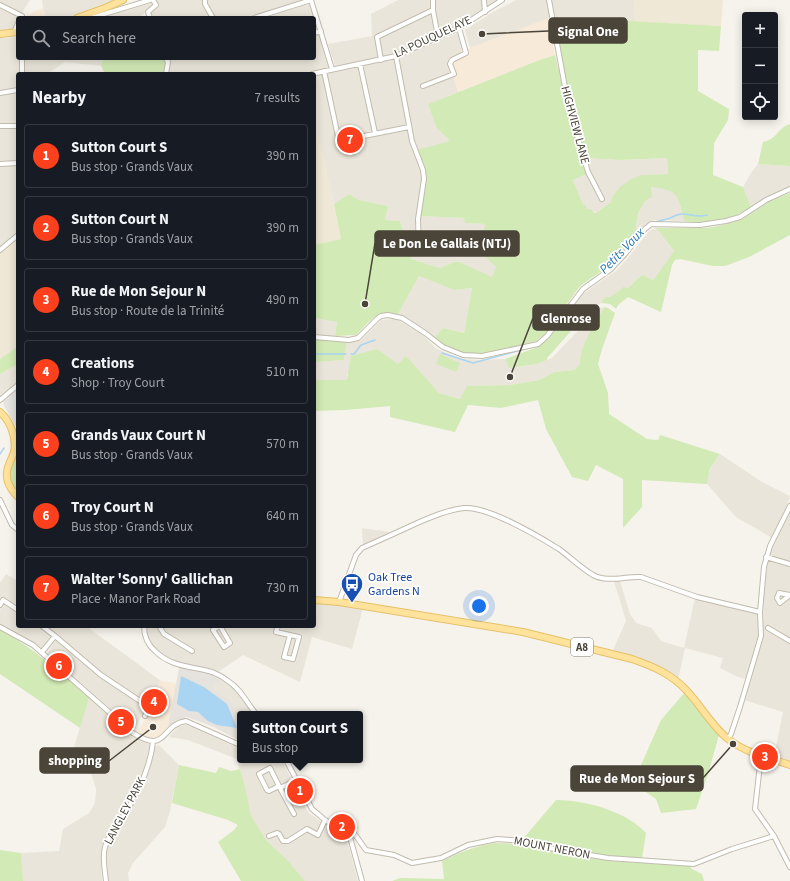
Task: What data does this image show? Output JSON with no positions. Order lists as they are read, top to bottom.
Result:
{
  "streets": {
    "main road": ["A8"],
    "street": [
      "LA POUQUELAYE",
      "HIGHVIEW LANE",
      "LANGLEY PARK",
      "MOUNT NERON"
    ]
  },
  "water": ["Petits Vaux"],
  "places": {
    "other": [
      "Signal One",
      "Le Don Le Gallais (NTJ)",
      "Glenrose",
      "shopping",
      "Rue de Mon Sejour S"
    ],
    "bus stop": ["Oak Tree Gardens N"]
  },
  "page": {
    "map_buttons": ["+", "−"],
    "search": "Search here",
    "heading": ["Nearby", "7 results"],
    "list": [
      {
        "mark": "1",
        "name": "Sutton Court S",
        "note": "Bus stop · Grands Vaux",
        "value": "390 m"
      },
      {
        "mark": "2",
        "name": "Sutton Court N",
        "note": "Bus stop · Grands Vaux",
        "value": "390 m"
      },
      {
        "mark": "3",
        "name": "Rue de Mon Sejour N",
        "note": "Bus stop · Route de la Trinité",
        "value": "490 m"
      },
      {
        "mark": "4",
        "name": "Creations",
        "note": "Shop · Troy Court",
        "value": "510 m"
      },
      {
        "mark": "5",
        "name": "Grands Vaux Court N",
        "note": "Bus stop · Grands Vaux",
        "value": "570 m"
      },
      {
        "mark": "6",
        "name": "Troy Court N",
        "note": "Bus stop · Grands Vaux",
        "value": "640 m"
      },
      {
        "mark": "7",
        "name": "Walter 'Sonny' Gallichan",
        "note": "Place · Manor Park Road",
        "value": "730 m"
      }
    ],
    "pins": [
      "7",
      "6",
      "4",
      "5",
      "3",
      "1",
      "2"
    ],
    "popup": ["Sutton Court S", "Bus stop"]
  }
}
